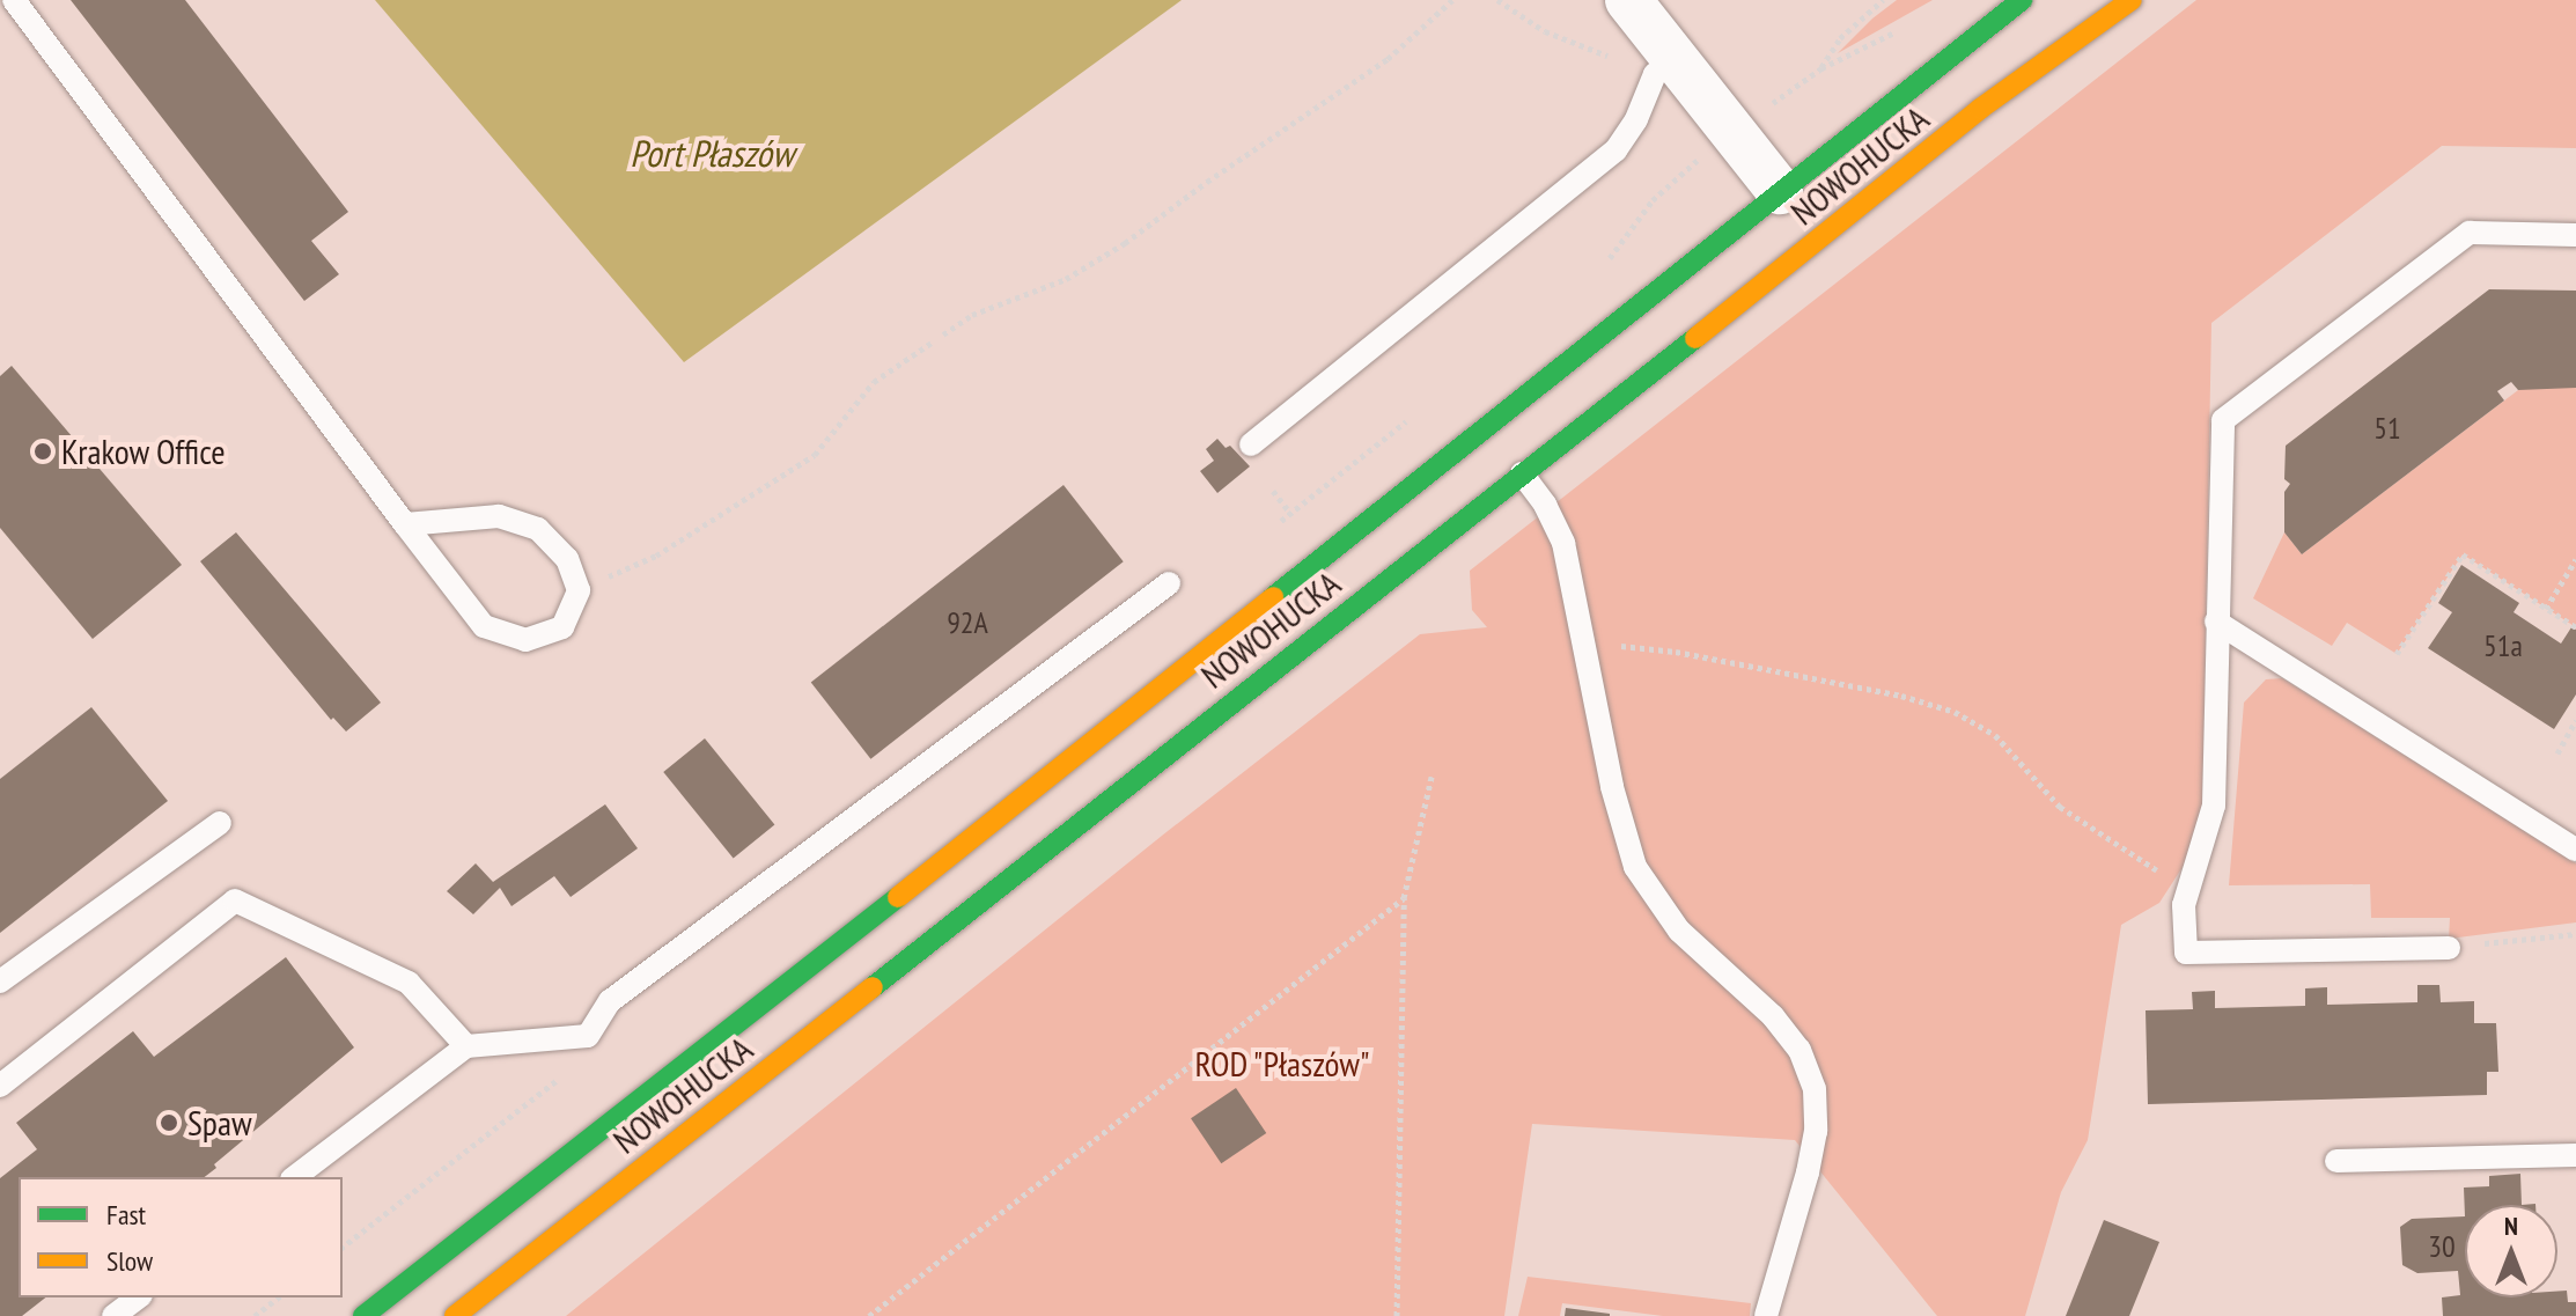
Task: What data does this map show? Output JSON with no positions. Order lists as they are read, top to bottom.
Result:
{
  "streets": {
    "main road": ["NOWOHUCKA"]
  },
  "water": ["Port Płaszów"],
  "parks": ["ROD \"Płaszów\""],
  "places": ["Krakow Office", "Spaw"],
  "house_numbers": [
    "51",
    "92A",
    "51a",
    "30"
  ],
  "legend": ["Fast", "Slow"],
  "north": "top"
}
